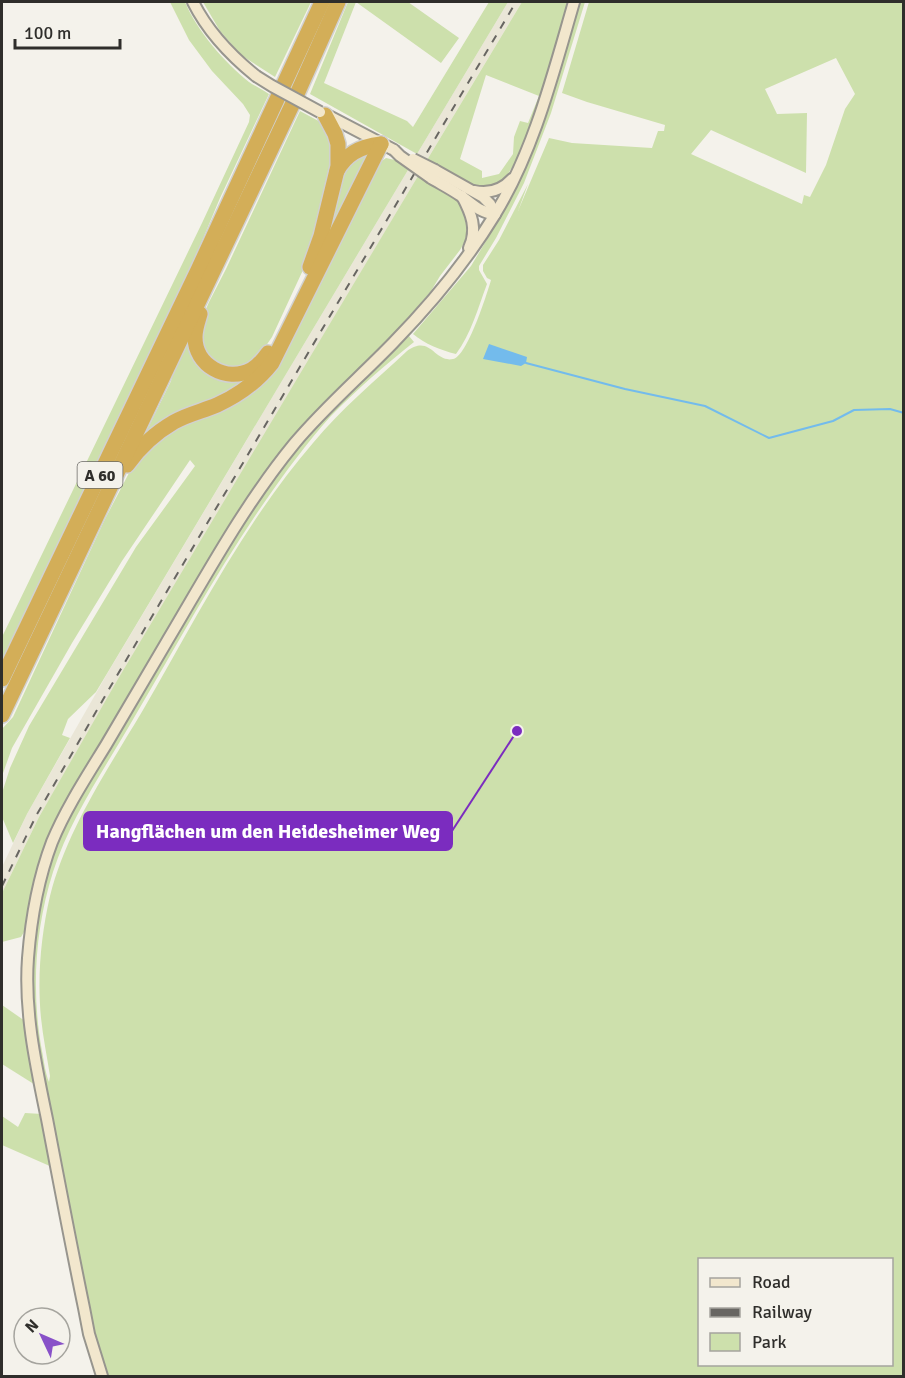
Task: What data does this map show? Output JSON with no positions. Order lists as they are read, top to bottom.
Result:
{
  "streets": {
    "highway": ["A 60"]
  },
  "places": ["Hangflächen um den Heidesheimer Weg"],
  "legend": ["Road", "Railway", "Park"],
  "scale_bar": "100 m",
  "north": "top left"
}
